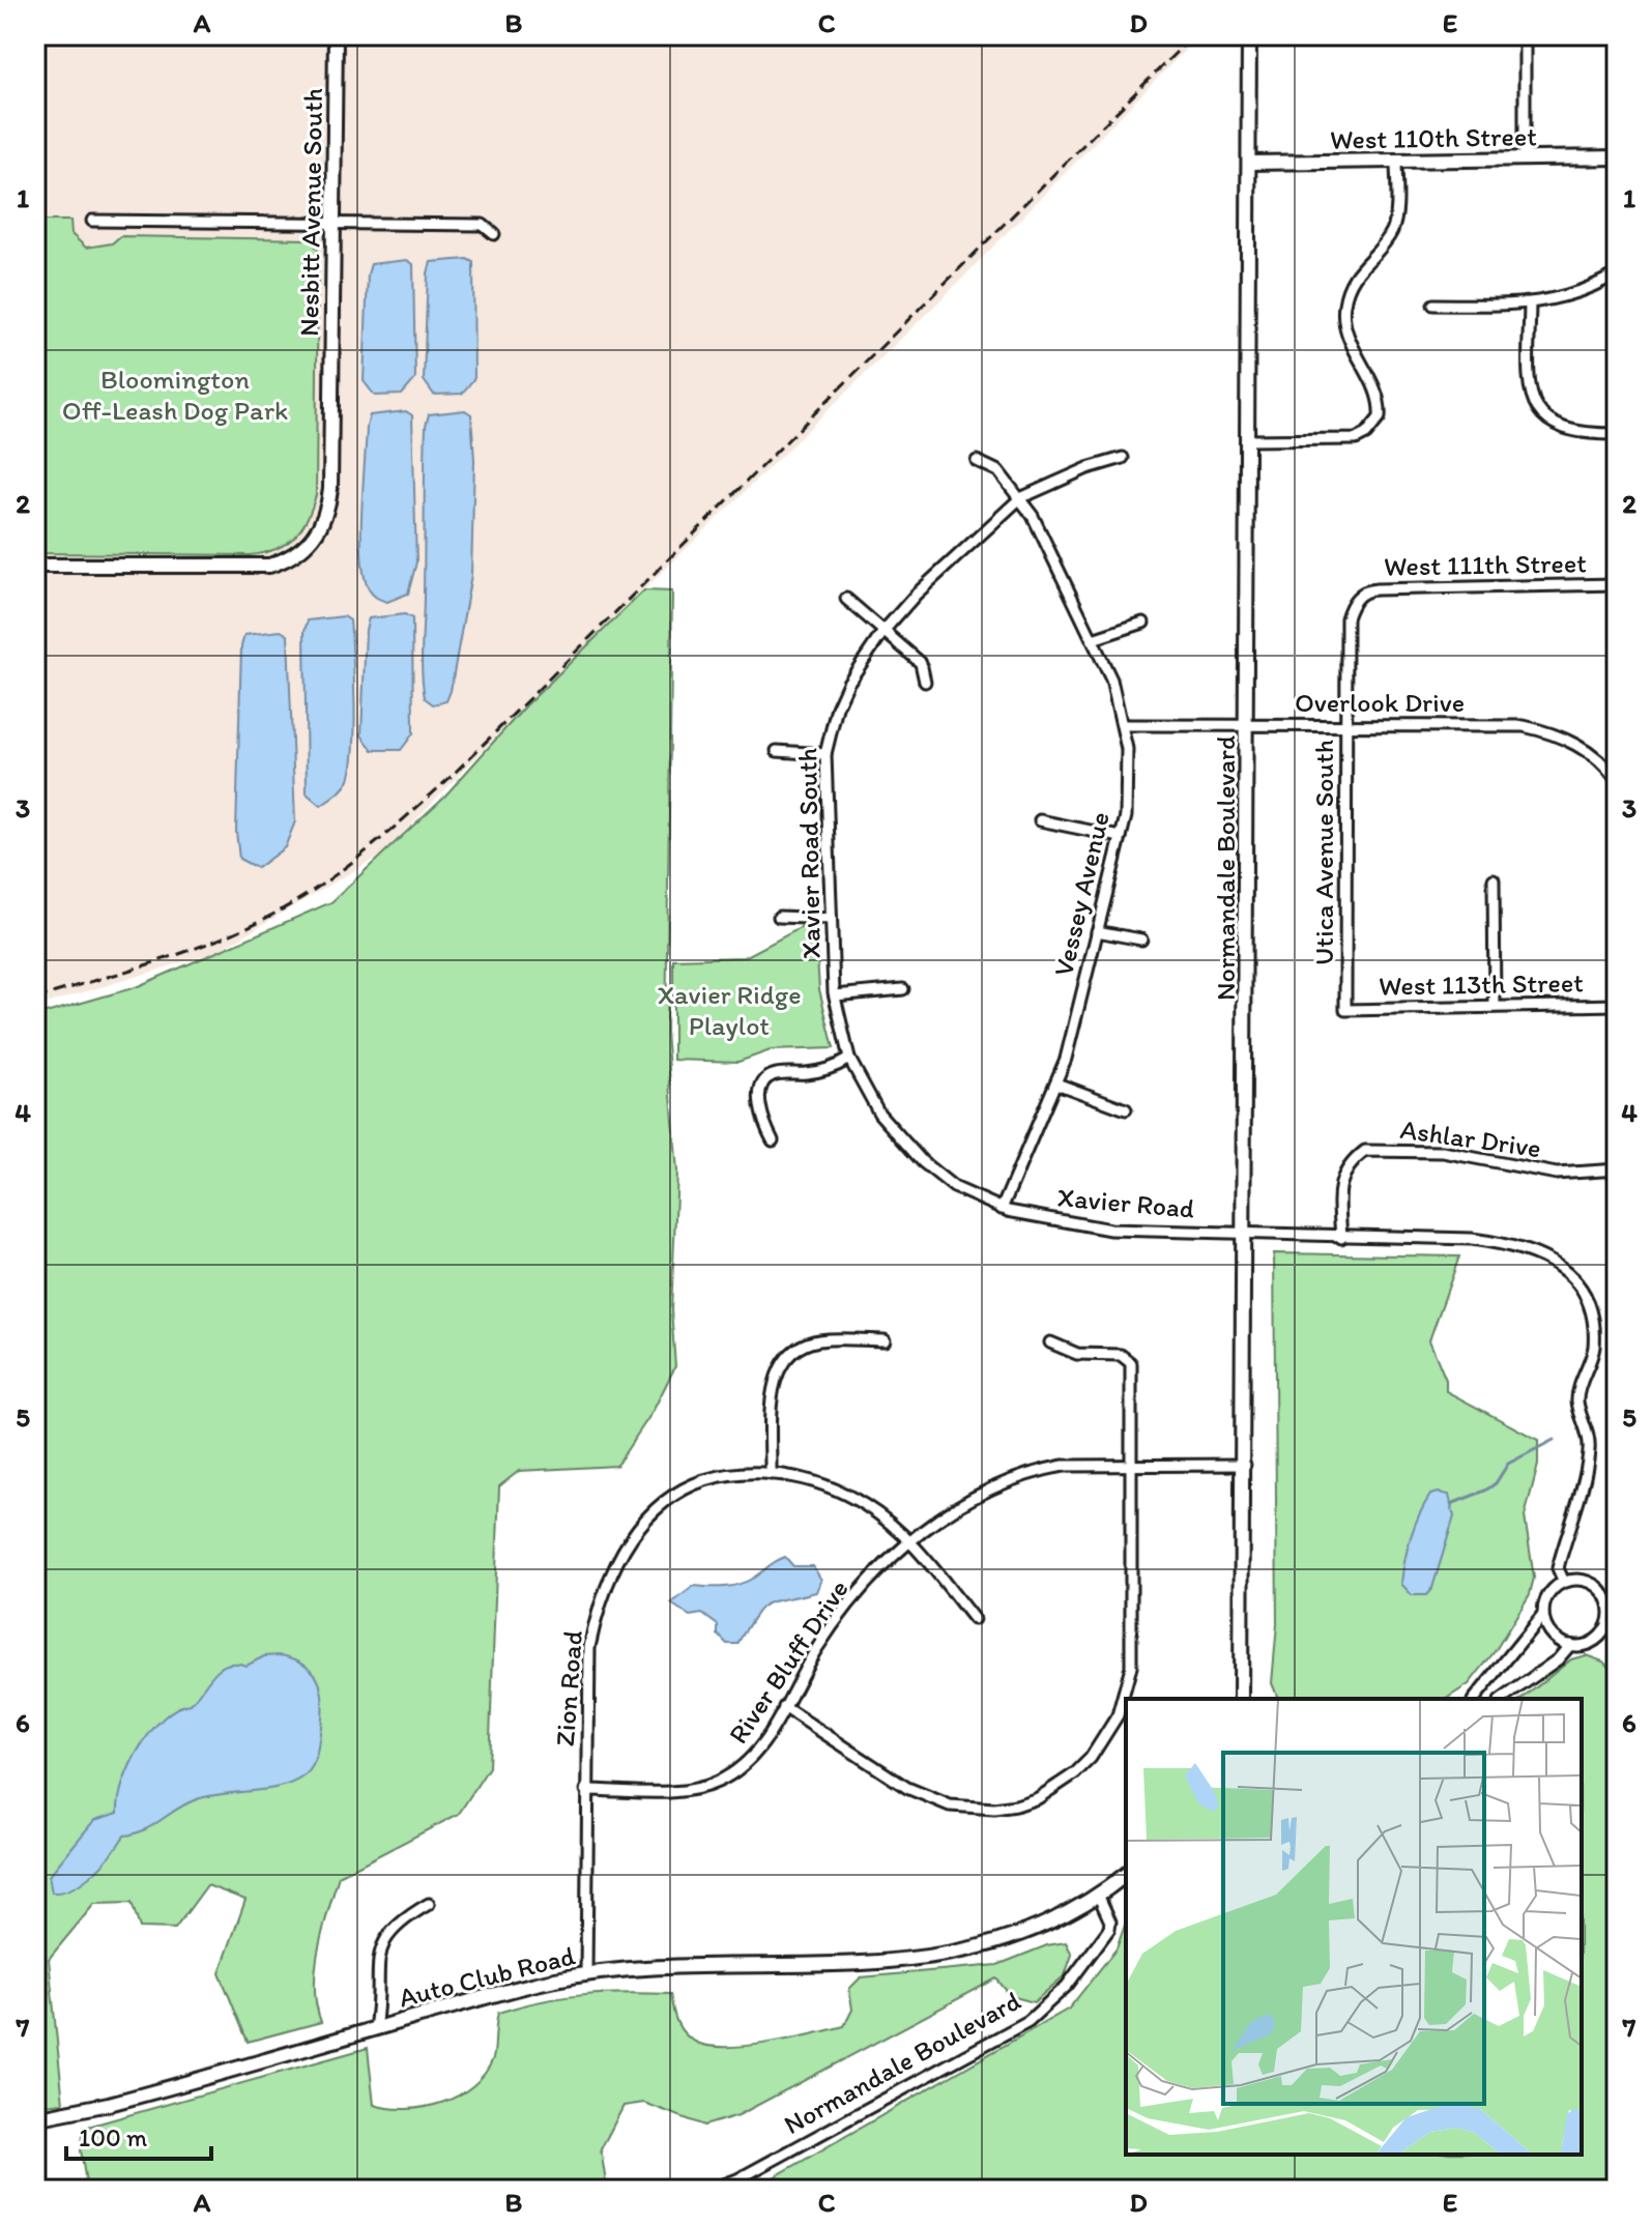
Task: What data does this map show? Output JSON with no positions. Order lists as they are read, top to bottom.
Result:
{
  "streets": {
    "street": [
      "West 110th Street",
      "Nesbitt Avenue South",
      "West 111th Street",
      "Overlook Drive",
      "Utica Avenue South",
      "Xavier Road South",
      "Normandale Boulevard",
      "Vessey Avenue",
      "West 113th Street",
      "Ashlar Drive",
      "Xavier Road",
      "River Bluff Drive",
      "Zion Road",
      "Auto Club Road"
    ]
  },
  "crossings": [
    ["West 110th Street", "Normandale Boulevard"],
    ["West 111th Street", "Utica Avenue South"],
    ["Overlook Drive", "Utica Avenue South"],
    ["Overlook Drive", "Normandale Boulevard"],
    ["Overlook Drive", "Vessey Avenue"],
    ["Utica Avenue South", "West 113th Street"],
    ["Xavier Road South", "Vessey Avenue"],
    ["Xavier Road South", "Xavier Road"],
    ["Normandale Boulevard", "Xavier Road"],
    ["Normandale Boulevard", "River Bluff Drive"],
    ["Normandale Boulevard", "Auto Club Road"],
    ["Vessey Avenue", "Xavier Road"],
    ["Ashlar Drive", "Xavier Road"],
    ["River Bluff Drive", "Zion Road"],
    ["Zion Road", "Auto Club Road"]
  ],
  "parks": ["Bloomington Off-Leash Dog Park", "Xavier Ridge Playlot"],
  "scale_bar": "100 m",
  "grid": {
    "columns": [
      "A",
      "B",
      "C",
      "D",
      "E"
    ],
    "rows": [
      "1",
      "2",
      "3",
      "4",
      "5",
      "6",
      "7"
    ]
  }
}
